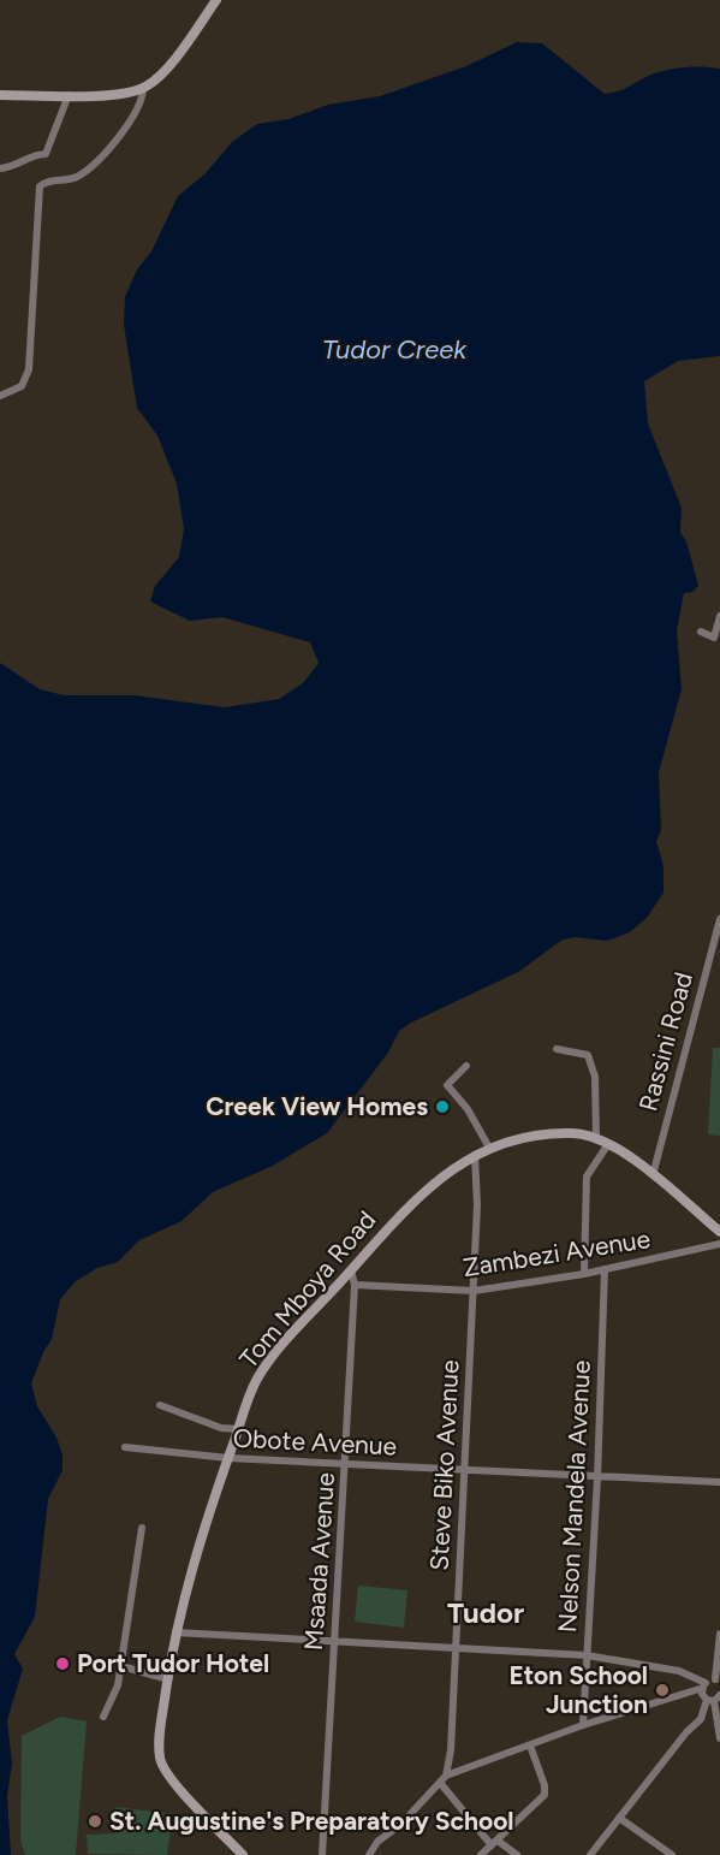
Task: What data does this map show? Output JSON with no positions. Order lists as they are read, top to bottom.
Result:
{
  "streets": {
    "main road": ["Tom Mboya Road"],
    "street": [
      "Rassini Road",
      "Zambezi Avenue",
      "Obote Avenue",
      "Steve Biko Avenue",
      "Nelson Mandela Avenue",
      "Msaada Avenue"
    ]
  },
  "crossings": [
    ["Rassini Road", "Tom Mboya Road"],
    ["Zambezi Avenue", "Steve Biko Avenue"],
    ["Zambezi Avenue", "Nelson Mandela Avenue"],
    ["Zambezi Avenue", "Msaada Avenue"],
    ["Tom Mboya Road", "Obote Avenue"],
    ["Tom Mboya Road", "Steve Biko Avenue"],
    ["Tom Mboya Road", "Msaada Avenue"],
    ["Obote Avenue", "Steve Biko Avenue"],
    ["Obote Avenue", "Nelson Mandela Avenue"],
    ["Obote Avenue", "Msaada Avenue"]
  ],
  "districts": ["Tudor"],
  "water": ["Tudor Creek"],
  "places": [
    "Creek View Homes",
    "Port Tudor Hotel",
    "Eton School Junction",
    "St. Augustine's Preparatory School"
  ]
}
